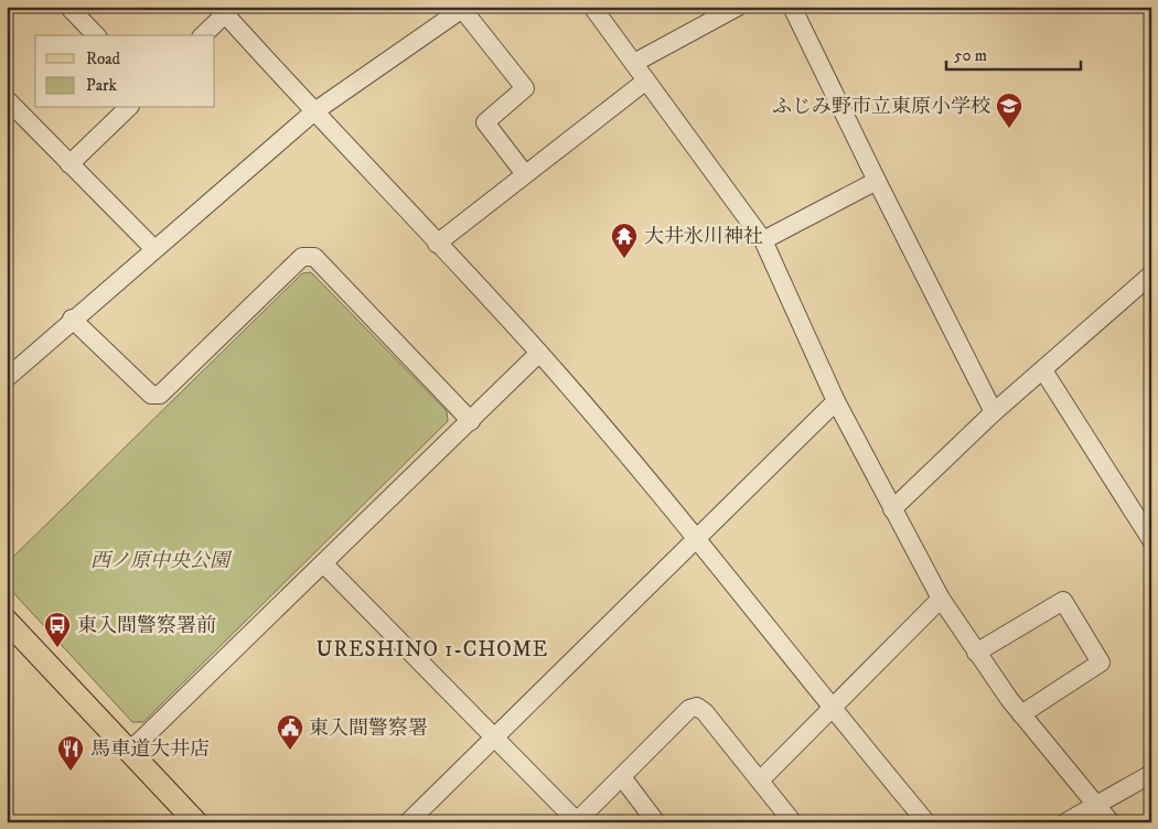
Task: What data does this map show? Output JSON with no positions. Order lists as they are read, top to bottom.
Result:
{
  "districts": ["URESHINO 1-CHOME"],
  "parks": ["西ノ原中央公園"],
  "places": {
    "school or university": ["ふじみ野市立東原小学校"],
    "temple": ["大井氷川神社"],
    "bus stop": ["東入間警察署前"],
    "public building": ["東入間警察署"],
    "restaurant": ["馬車道大井店"]
  },
  "legend": ["Road", "Park"],
  "scale_bar": "50 m"
}
